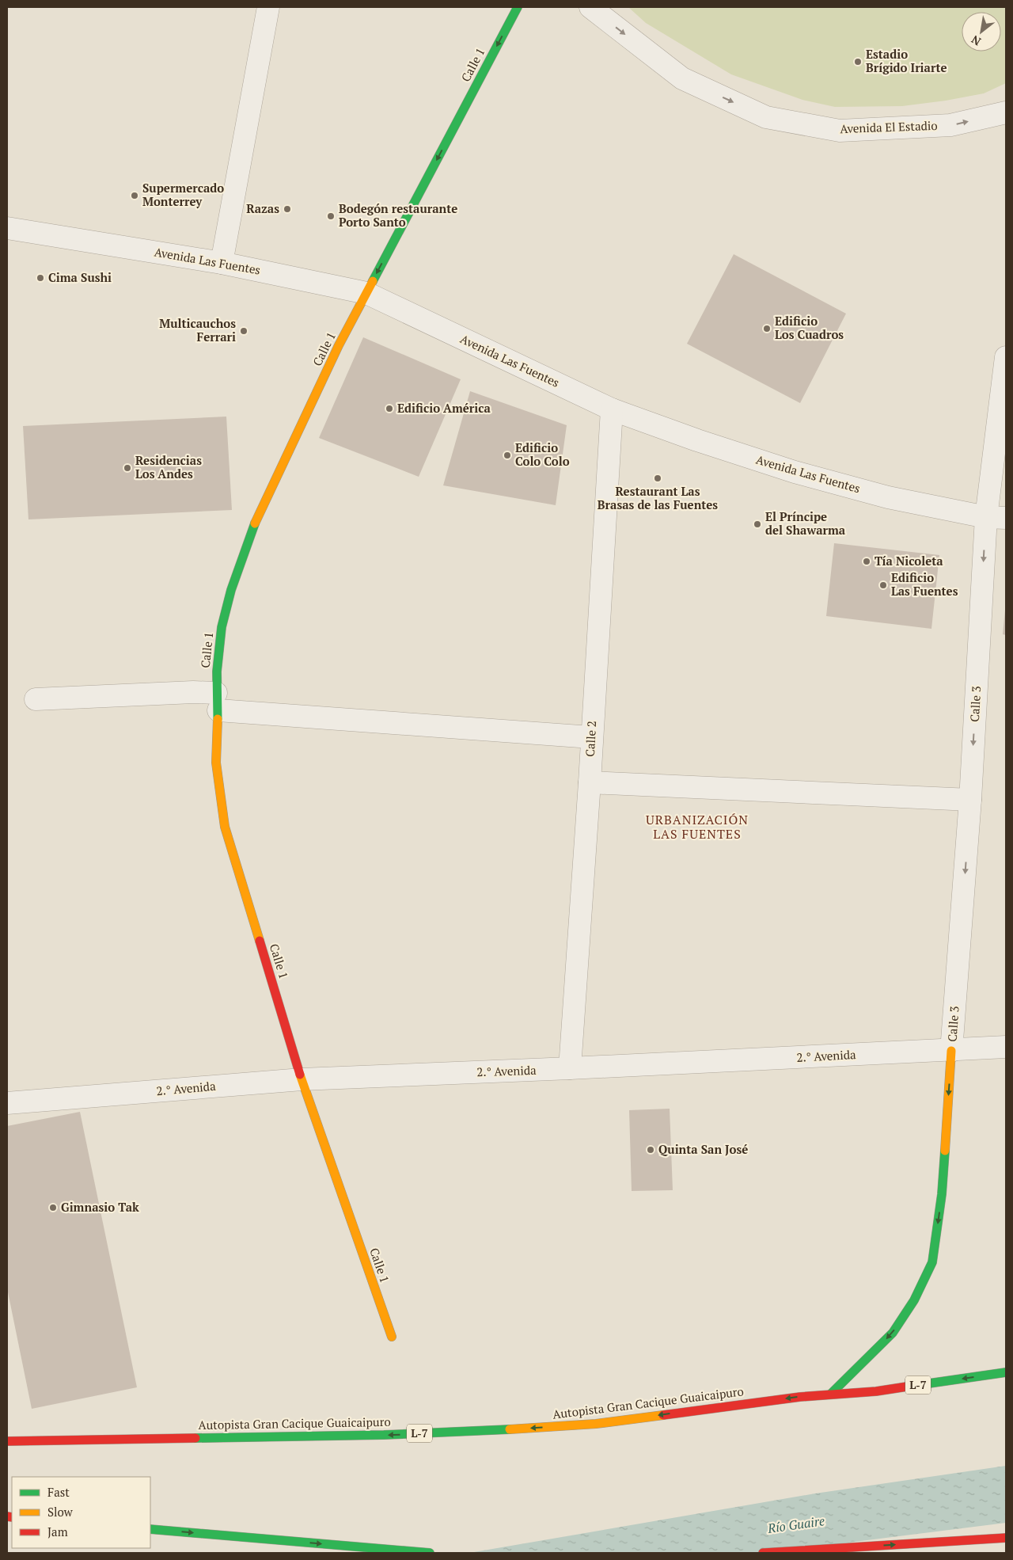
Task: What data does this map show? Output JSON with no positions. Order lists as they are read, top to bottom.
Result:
{
  "streets": {
    "main road": ["Calle 1", "L-7", "Autopista Gran Cacique Guaicaipuro"],
    "street": [
      "Avenida El Estadio",
      "Avenida Las Fuentes",
      "Calle 3",
      "Calle 2",
      "2.° Avenida"
    ]
  },
  "crossings": [
    ["Calle 1", "Avenida Las Fuentes"],
    ["Calle 1", "2.° Avenida"],
    ["Avenida Las Fuentes", "Calle 3"],
    ["Avenida Las Fuentes", "Calle 2"],
    ["Calle 3", "2.° Avenida"],
    ["Calle 2", "2.° Avenida"]
  ],
  "one_way": ["Avenida El Estadio", "Calle 3", "Autopista Gran Cacique Guaicaipuro"],
  "districts": ["URBANIZACIÓN LAS FUENTES"],
  "water": ["Río Guaire"],
  "places": [
    "Estadio Brígido Iriarte",
    "Supermercado Monterrey",
    "Razas",
    "Bodegón restaurante Porto Santo",
    "Cima Sushi",
    "Edificio Los Cuadros",
    "Multicauchos Ferrari",
    "Edificio América",
    "Edificio Colo Colo",
    "Residencias Los Andes",
    "Restaurant Las Brasas de las Fuentes",
    "El Príncipe del Shawarma",
    "Tía Nicoleta",
    "Edificio Las Fuentes",
    "Quinta San José",
    "Gimnasio Tak"
  ],
  "legend": ["Fast", "Slow", "Jam"],
  "north": "bottom left"
}
